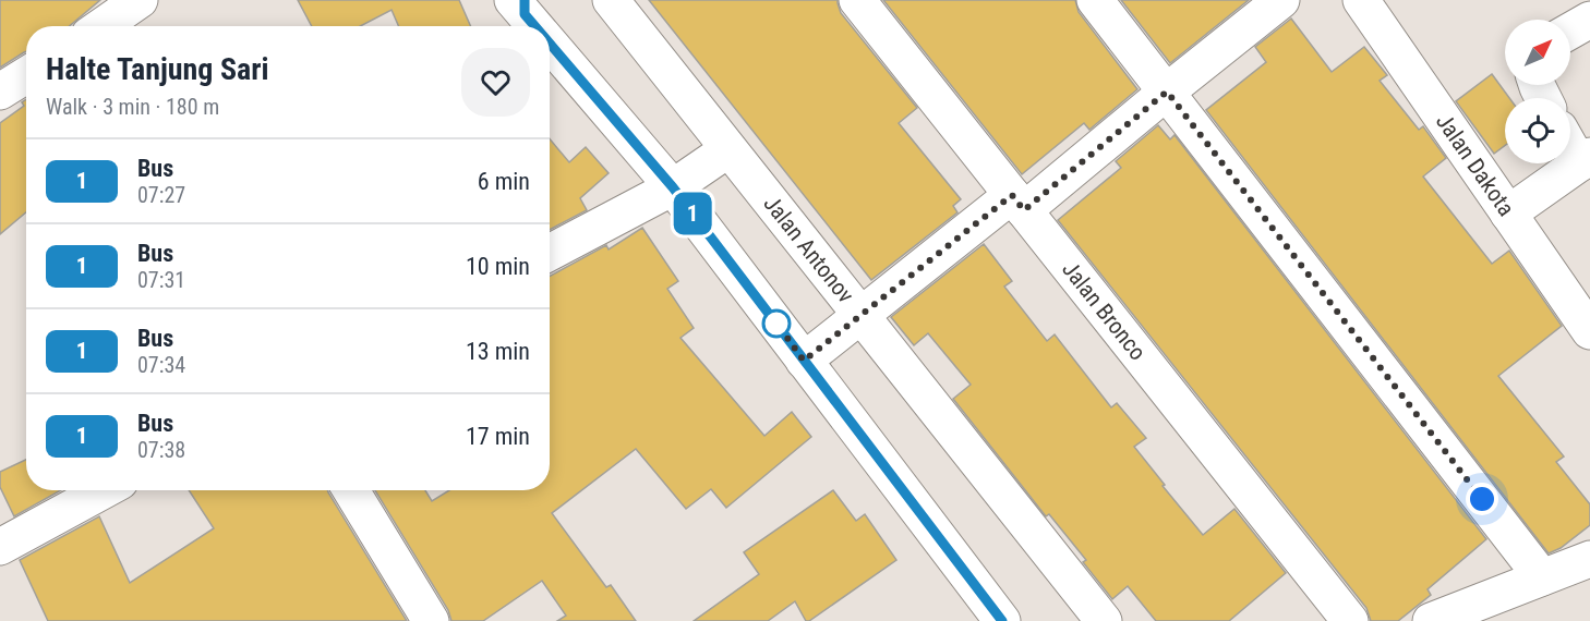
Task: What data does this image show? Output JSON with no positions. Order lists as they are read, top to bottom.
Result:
{
  "streets": {
    "street": ["Jalan Dakota", "Jalan Antonov", "Jalan Bronco"]
  },
  "lines": ["bus line 1"],
  "north": "top right",
  "page": {
    "on_map": "1",
    "heading": ["Halte Tanjung Sari", "Walk · 3 min · 180 m"],
    "list": [
      {
        "mark": "1",
        "name": "Bus",
        "note": "07:27",
        "value": "6 min"
      },
      {
        "mark": "1",
        "name": "Bus",
        "note": "07:31",
        "value": "10 min"
      },
      {
        "mark": "1",
        "name": "Bus",
        "note": "07:34",
        "value": "13 min"
      },
      {
        "mark": "1",
        "name": "Bus",
        "note": "07:38",
        "value": "17 min"
      }
    ]
  }
}
